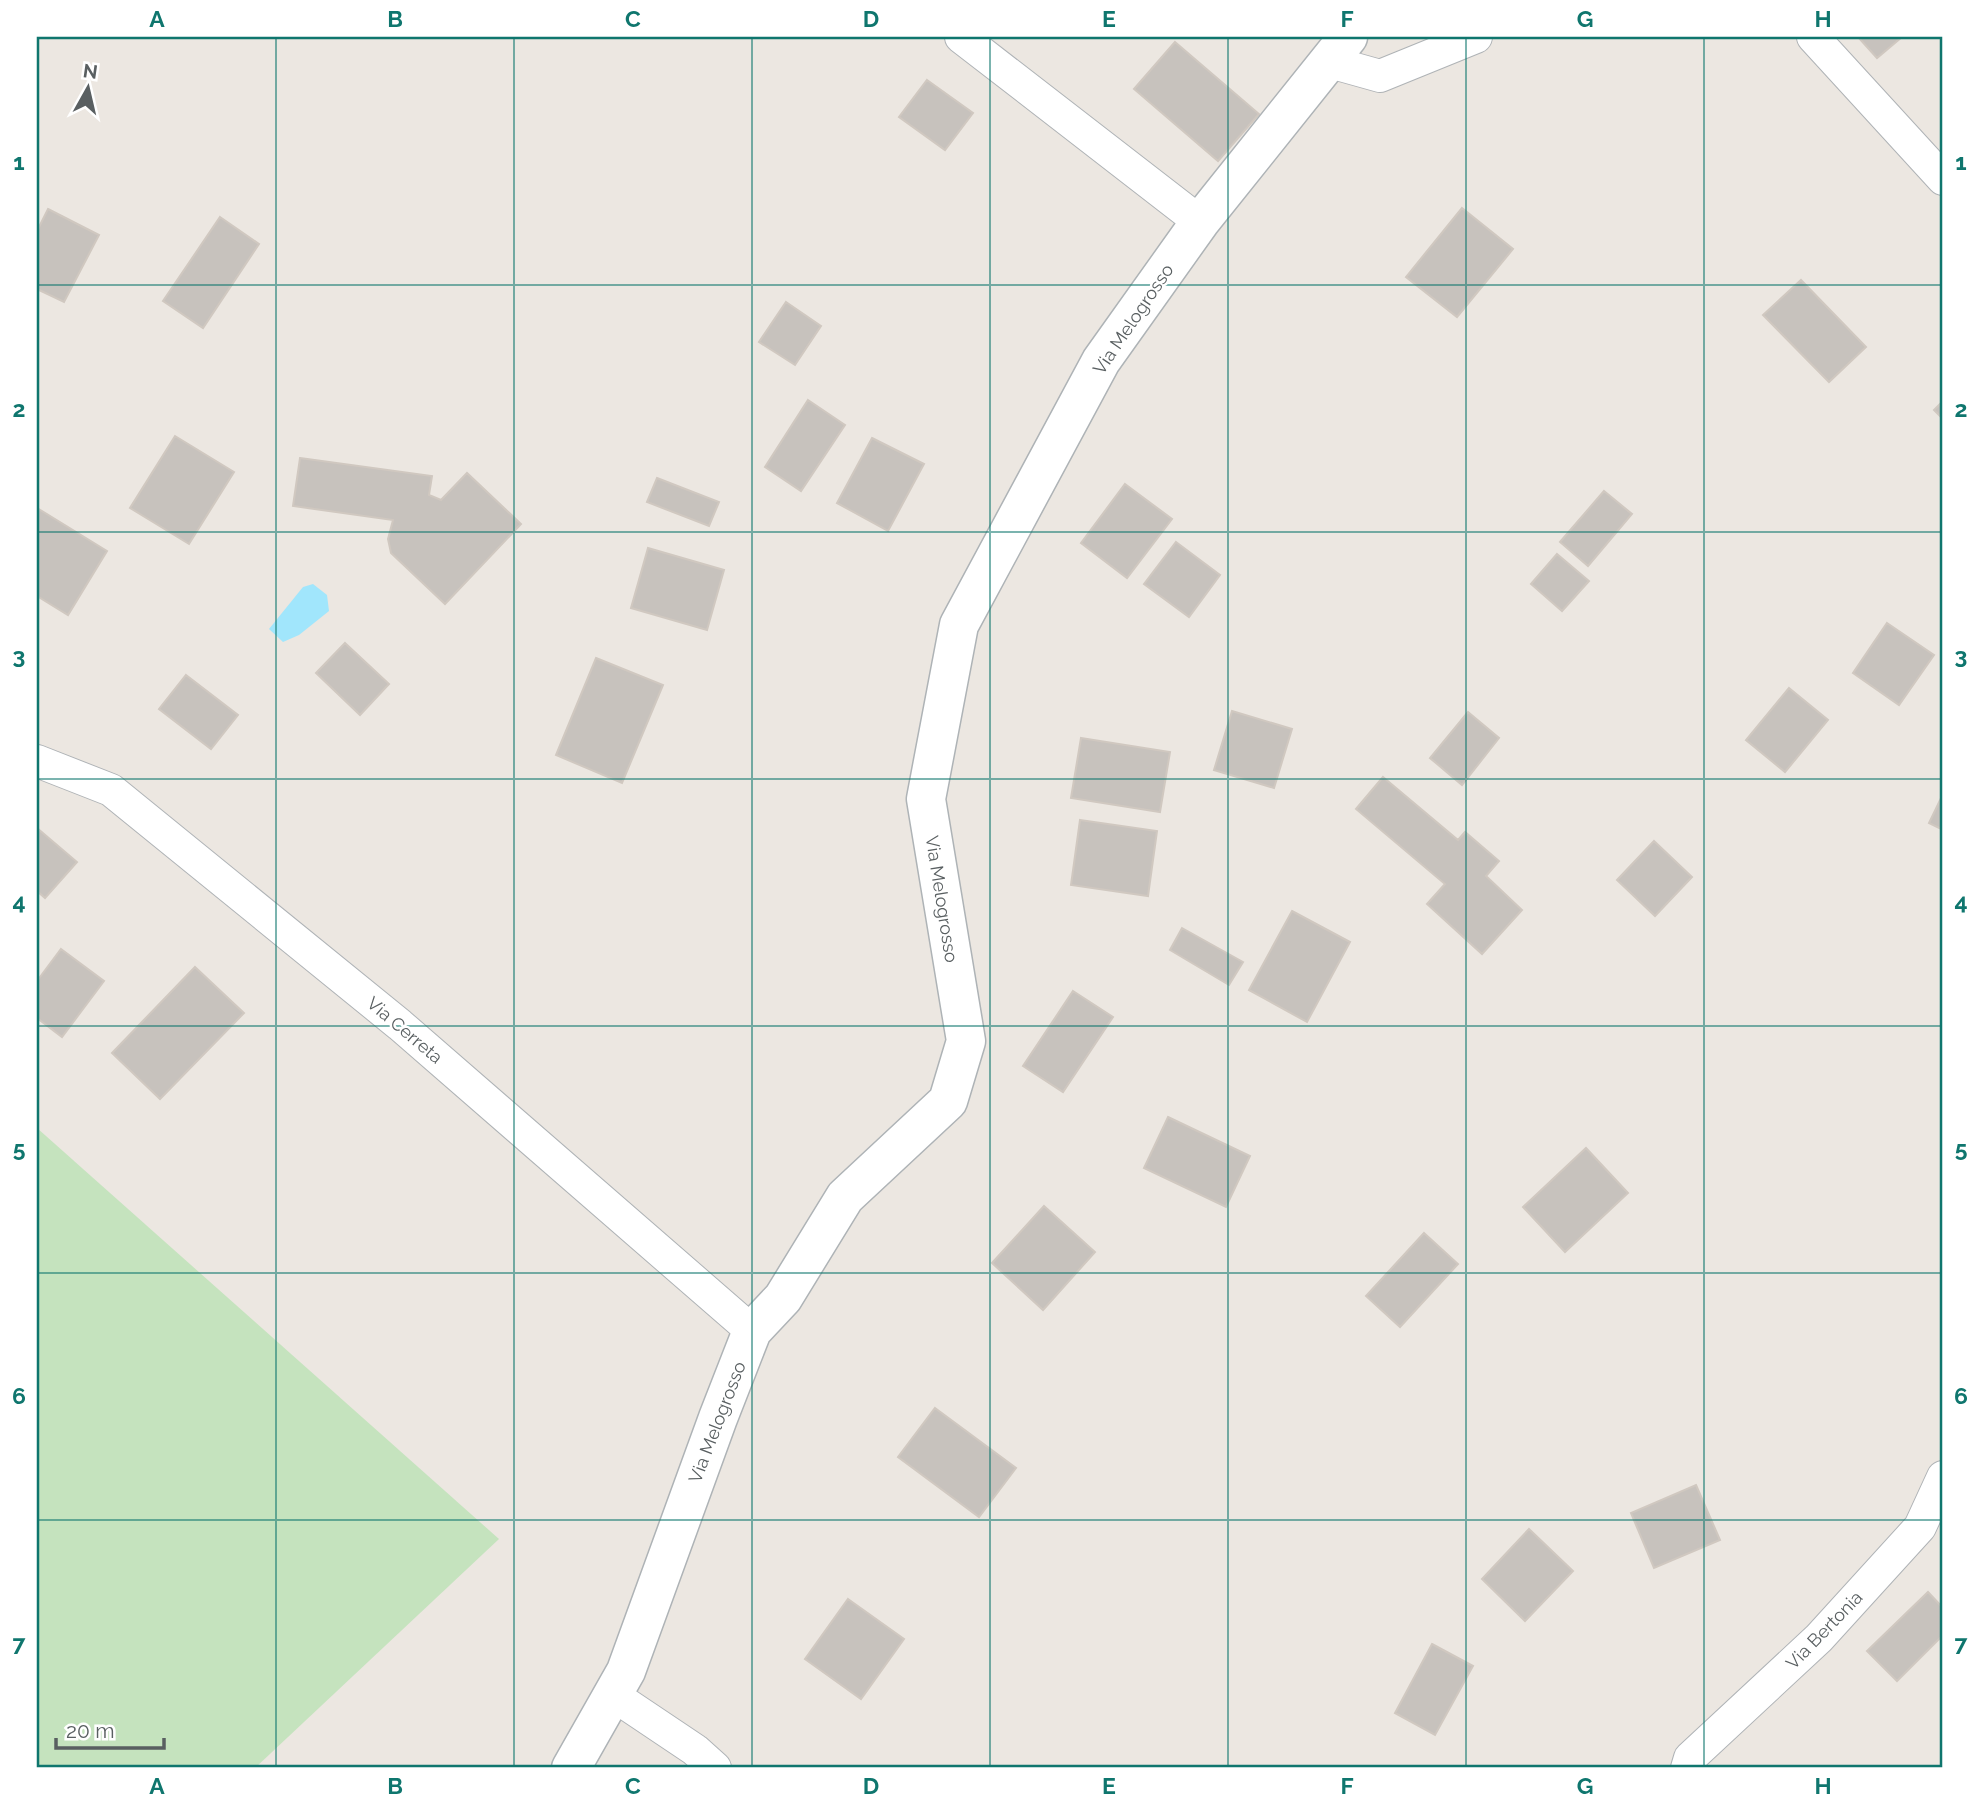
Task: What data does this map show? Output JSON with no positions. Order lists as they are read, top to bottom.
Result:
{
  "streets": {
    "street": ["Via Melogrosso", "Via Cerreta", "Via Bertonia"]
  },
  "crossings": [
    ["Via Melogrosso", "Via Cerreta"]
  ],
  "scale_bar": "20 m",
  "north": "top",
  "grid": {
    "columns": [
      "A",
      "B",
      "C",
      "D",
      "E",
      "F",
      "G",
      "H"
    ],
    "rows": [
      "1",
      "2",
      "3",
      "4",
      "5",
      "6",
      "7"
    ]
  }
}
